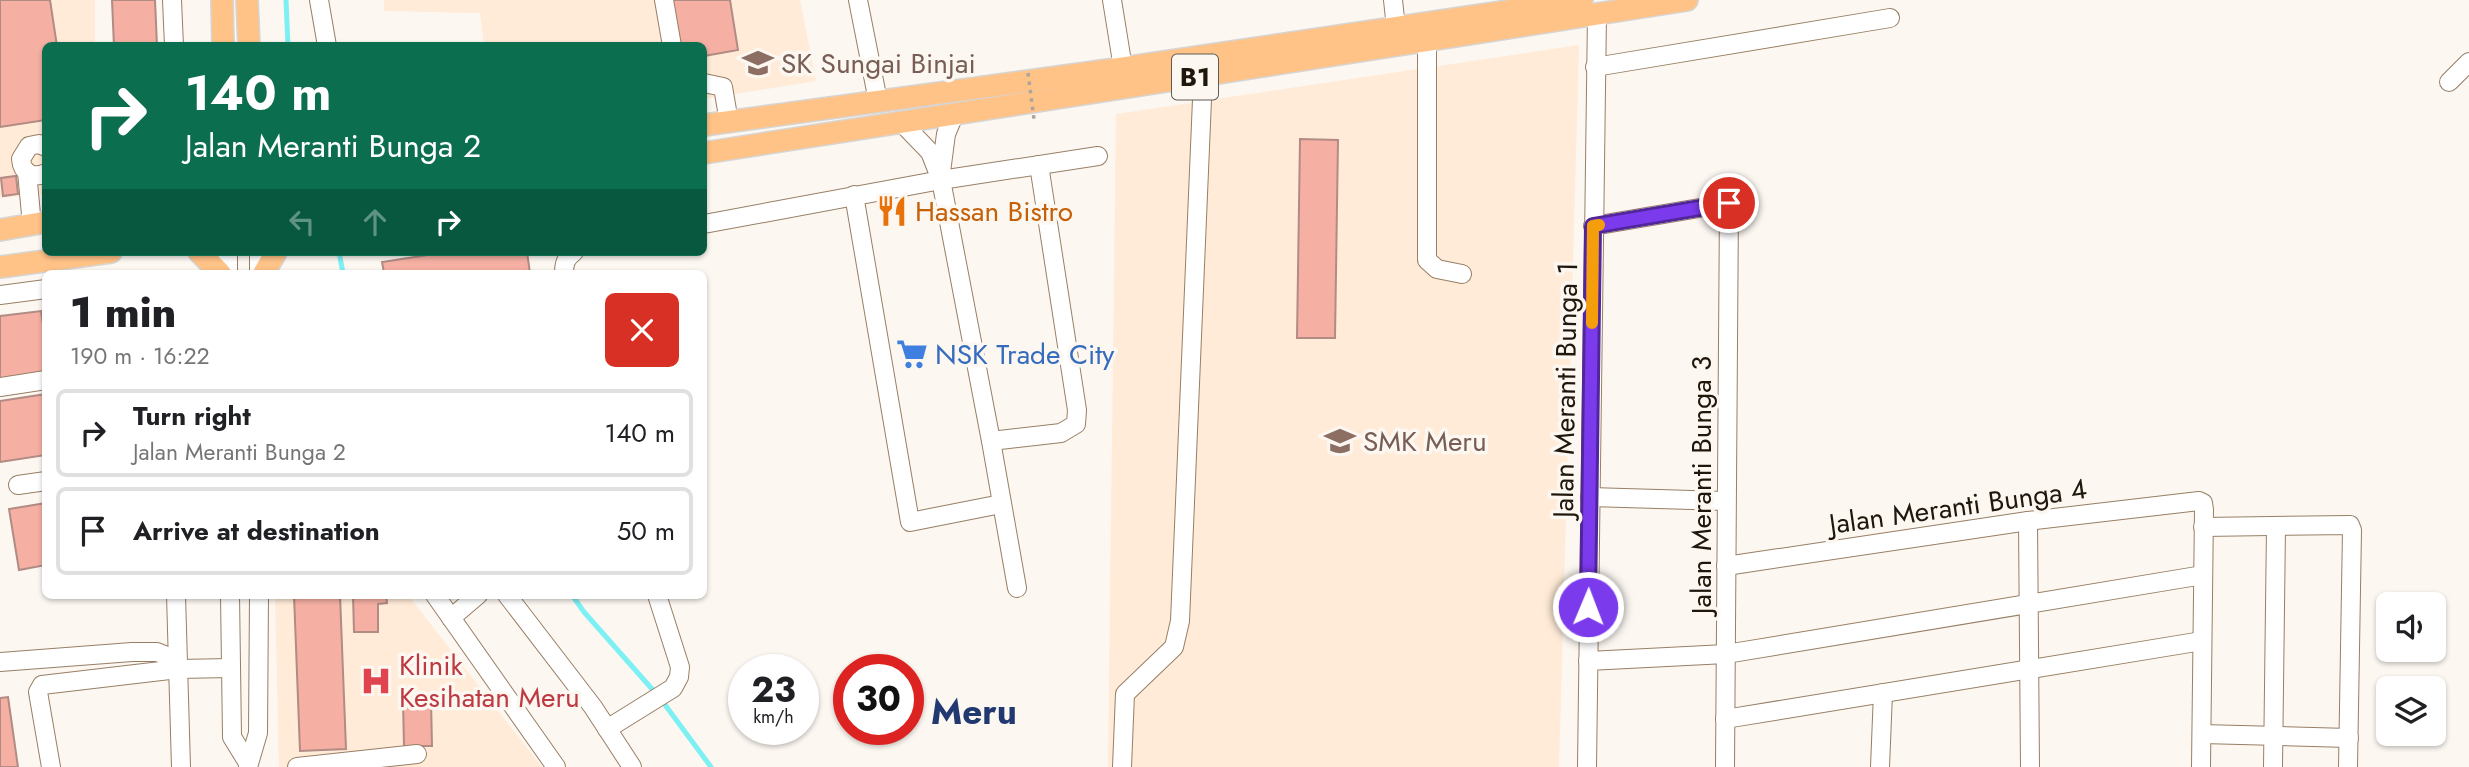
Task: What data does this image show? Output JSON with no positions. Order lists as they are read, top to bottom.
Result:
{
  "streets": {
    "main road": ["B1"],
    "street": ["Jalan Meranti Bunga 1", "Jalan Meranti Bunga 3", "Jalan Meranti Bunga 4"]
  },
  "crossings": [
    ["B1", "Jalan Meranti Bunga 1"],
    ["Jalan Meranti Bunga 1", "Jalan Meranti Bunga 3"],
    ["Jalan Meranti Bunga 3", "Jalan Meranti Bunga 4"]
  ],
  "districts": ["Meru"],
  "places": {
    "school or university": ["SK Sungai Binjai", "SMK Meru"],
    "restaurant": ["Hassan Bistro"],
    "supermarket": ["NSK Trade City"],
    "hospital": ["Klinik Kesihatan Meru"]
  },
  "page": {
    "turn": ["140 m", "Jalan Meranti Bunga 2"],
    "heading": ["1 min", "190 m · 16:22"],
    "list": [
      {
        "name": "Turn right",
        "note": "Jalan Meranti Bunga 2",
        "value": "140 m"
      },
      {
        "name": "Arrive at destination",
        "value": "50 m"
      }
    ],
    "speed": "23 km/h",
    "limit": "30"
  }
}
